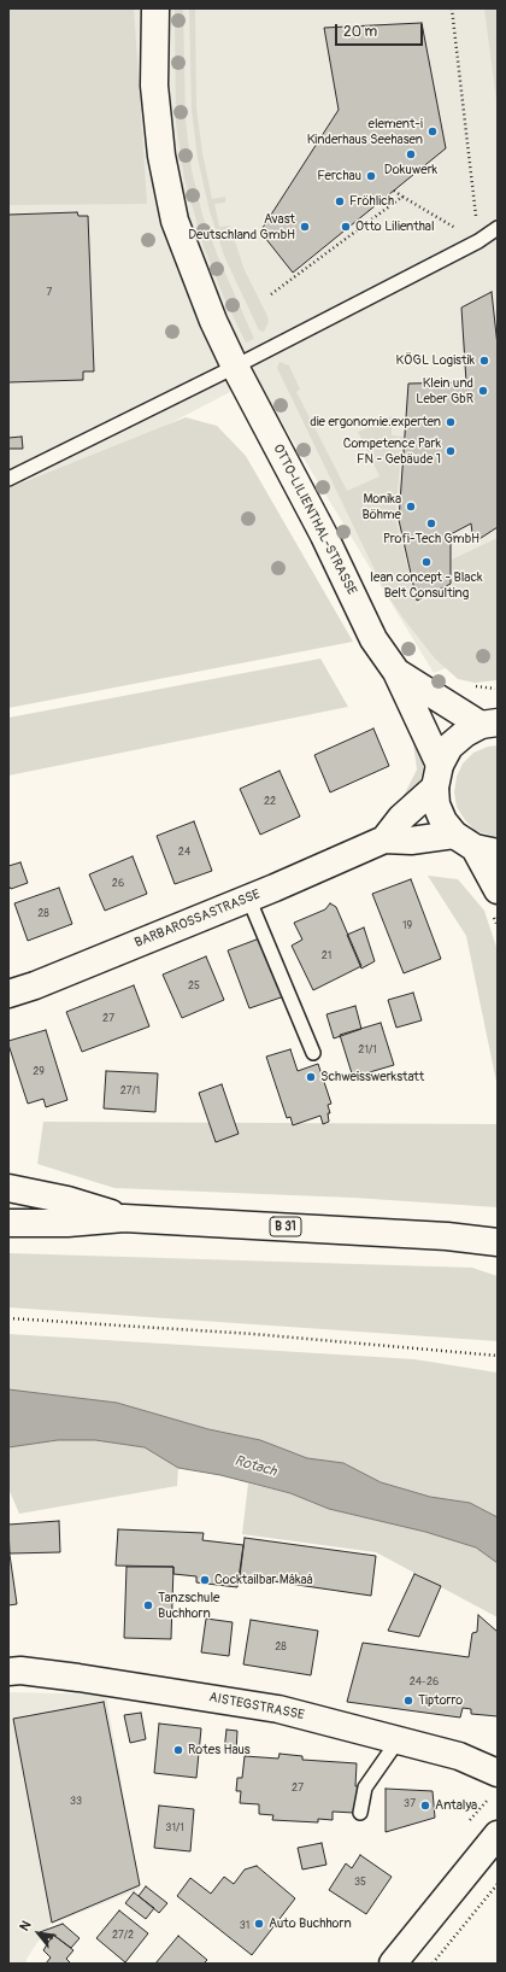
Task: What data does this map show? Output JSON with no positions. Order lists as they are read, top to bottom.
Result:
{
  "streets": {
    "street": [
      "OTTO-LILIENTHAL-STRASSE",
      "BARBAROSSASTRASSE",
      "B 31",
      "AISTEGSTRASSE"
    ]
  },
  "crossings": [
    ["OTTO-LILIENTHAL-STRASSE", "BARBAROSSASTRASSE"]
  ],
  "water": ["Rotach"],
  "places": [
    "element-i Kinderhaus Seehasen",
    "Dokuwerk",
    "Ferchau",
    "Fröhlich",
    "Avast Deutschland GmbH",
    "Otto Lilienthal",
    "KÖGL Logistik",
    "Klein und Leber GbR",
    "die ergonomie.experten",
    "Competence Park FN - Gebäude 1",
    "Monika Böhme",
    "Profi-Tech GmbH",
    "lean concept - Black Belt Consulting",
    "Schweisswerkstatt",
    "Cocktailbar Mákaá",
    "Tanzschule Buchhorn",
    "Tiptorro",
    "Rotes Haus",
    "Antalya",
    "Auto Buchhorn"
  ],
  "house_numbers": [
    "7",
    "22",
    "24",
    "26",
    "28",
    "19",
    "21",
    "25",
    "27",
    "21/1",
    "29",
    "27/1",
    "28",
    "24-26",
    "27",
    "33",
    "37",
    "31/1",
    "35",
    "31",
    "27/2"
  ],
  "scale_bar": "20 m",
  "north": "top left"
}
